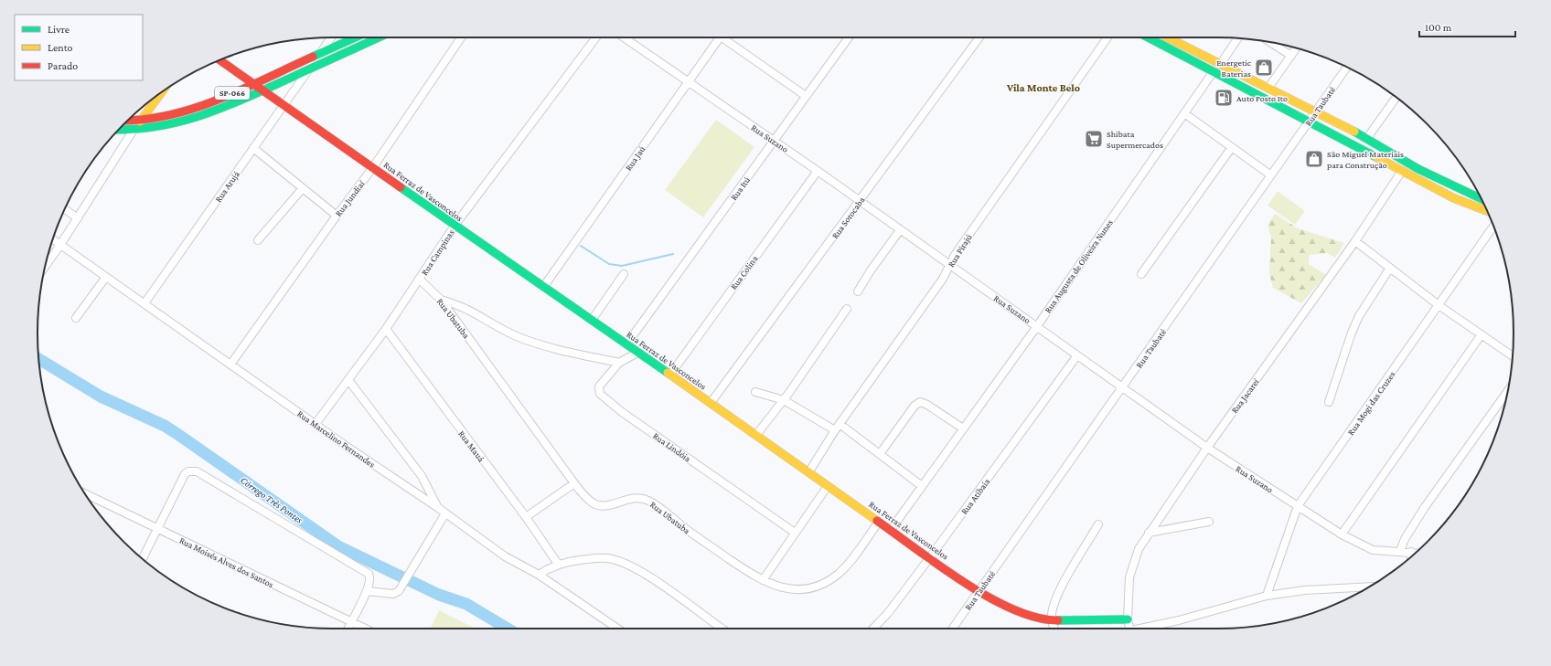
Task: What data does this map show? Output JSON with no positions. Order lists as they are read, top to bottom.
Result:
{
  "streets": {
    "main road": ["SP-066", "Rua Ferraz de Vasconcelos"],
    "street": [
      "Rua Taubaté",
      "Rua Suzano",
      "Rua Jaú",
      "Rua Arujá",
      "Rua Itú",
      "Rua Jundiaí",
      "Rua Sorocaba",
      "Rua Pirajú",
      "Rua Campinas",
      "Rua Augusta de Oliveira Nunes",
      "Rua Colina",
      "Rua Ubatuba",
      "Rua Jacareí",
      "Rua Mogi das Cruzes",
      "Rua Marcelino Fernandes",
      "Rua Mauá",
      "Rua Lindóia",
      "Rua Atibaia",
      "Rua Moisés Alves dos Santos"
    ]
  },
  "crossings": [
    ["SP-066", "Rua Arujá"],
    ["SP-066", "Rua Ferraz de Vasconcelos"],
    ["Rua Taubaté", "Rua Suzano"],
    ["Rua Taubaté", "Rua Ferraz de Vasconcelos"],
    ["Rua Suzano", "Rua Jaú"],
    ["Rua Suzano", "Rua Itú"],
    ["Rua Suzano", "Rua Sorocaba"],
    ["Rua Suzano", "Rua Pirajú"],
    ["Rua Suzano", "Rua Augusta de Oliveira Nunes"],
    ["Rua Suzano", "Rua Colina"],
    ["Rua Suzano", "Rua Jacareí"],
    ["Rua Suzano", "Rua Mogi das Cruzes"],
    ["Rua Suzano", "Rua Atibaia"],
    ["Rua Jaú", "Rua Ferraz de Vasconcelos"],
    ["Rua Arujá", "Rua Ferraz de Vasconcelos"],
    ["Rua Arujá", "Rua Marcelino Fernandes"],
    ["Rua Itú", "Rua Ferraz de Vasconcelos"],
    ["Rua Ferraz de Vasconcelos", "Rua Jundiaí"],
    ["Rua Ferraz de Vasconcelos", "Rua Sorocaba"],
    ["Rua Ferraz de Vasconcelos", "Rua Pirajú"],
    ["Rua Ferraz de Vasconcelos", "Rua Campinas"],
    ["Rua Ferraz de Vasconcelos", "Rua Augusta de Oliveira Nunes"],
    ["Rua Ferraz de Vasconcelos", "Rua Colina"],
    ["Rua Ferraz de Vasconcelos", "Rua Ubatuba"],
    ["Rua Ferraz de Vasconcelos", "Rua Jacareí"],
    ["Rua Ferraz de Vasconcelos", "Rua Lindóia"],
    ["Rua Ferraz de Vasconcelos", "Rua Atibaia"],
    ["Rua Jundiaí", "Rua Marcelino Fernandes"],
    ["Rua Campinas", "Rua Ubatuba"],
    ["Rua Campinas", "Rua Marcelino Fernandes"],
    ["Rua Campinas", "Rua Mauá"]
  ],
  "districts": ["Vila Monte Belo"],
  "water": ["Córrego Três Pontes"],
  "places": {
    "shop": ["Energetic Baterias", "São Miguel Materiais para Construção"],
    "fuel station": ["Auto Posto Ito"],
    "supermarket": ["Shibata Supermercados"]
  },
  "legend": ["Livre", "Lento", "Parado"],
  "scale_bar": "100 m"
}
